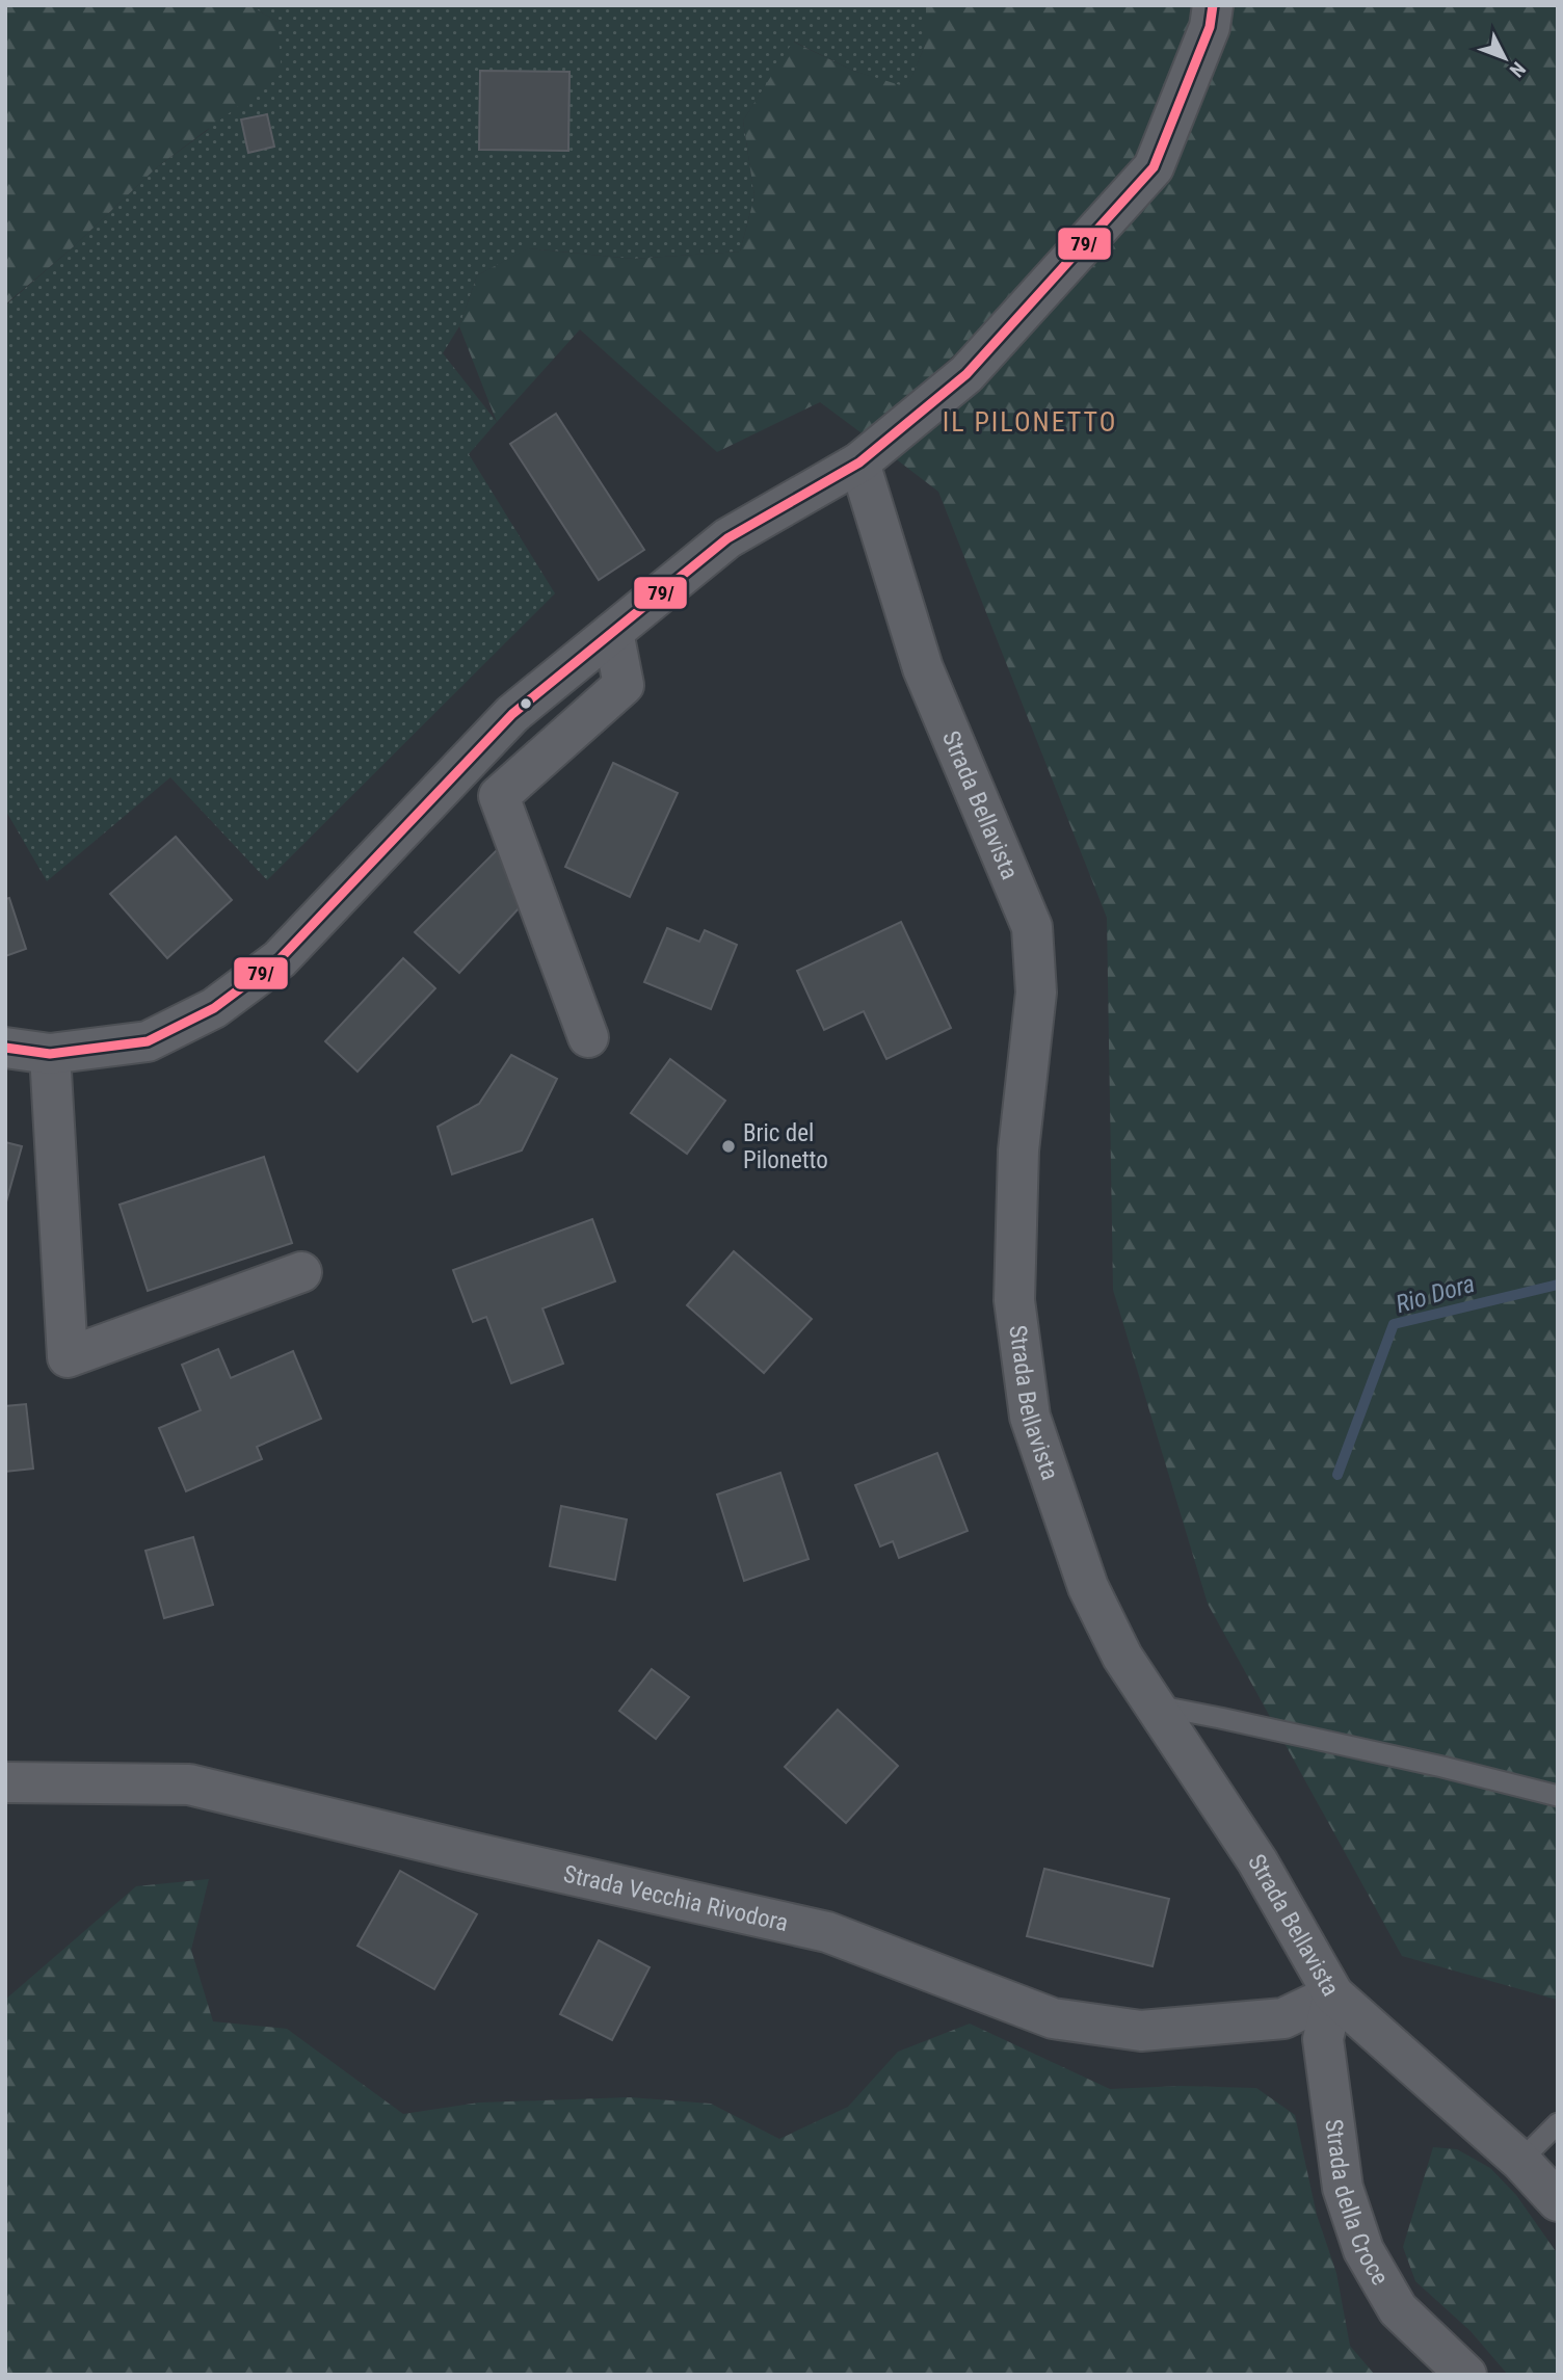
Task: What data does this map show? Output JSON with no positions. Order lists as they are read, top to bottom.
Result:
{
  "streets": {
    "street": ["Strada Bellavista", "Strada Vecchia Rivodora", "Strada della Croce"]
  },
  "crossings": [
    ["Strada Bellavista", "Strada Vecchia Rivodora"],
    ["Strada Bellavista", "Strada della Croce"],
    ["Strada Vecchia Rivodora", "Strada della Croce"]
  ],
  "districts": ["IL PILONETTO"],
  "water": ["Rio Dora"],
  "places": ["Bric del Pilonetto"],
  "lines": ["transit line 79/"],
  "north": "bottom right"
}
